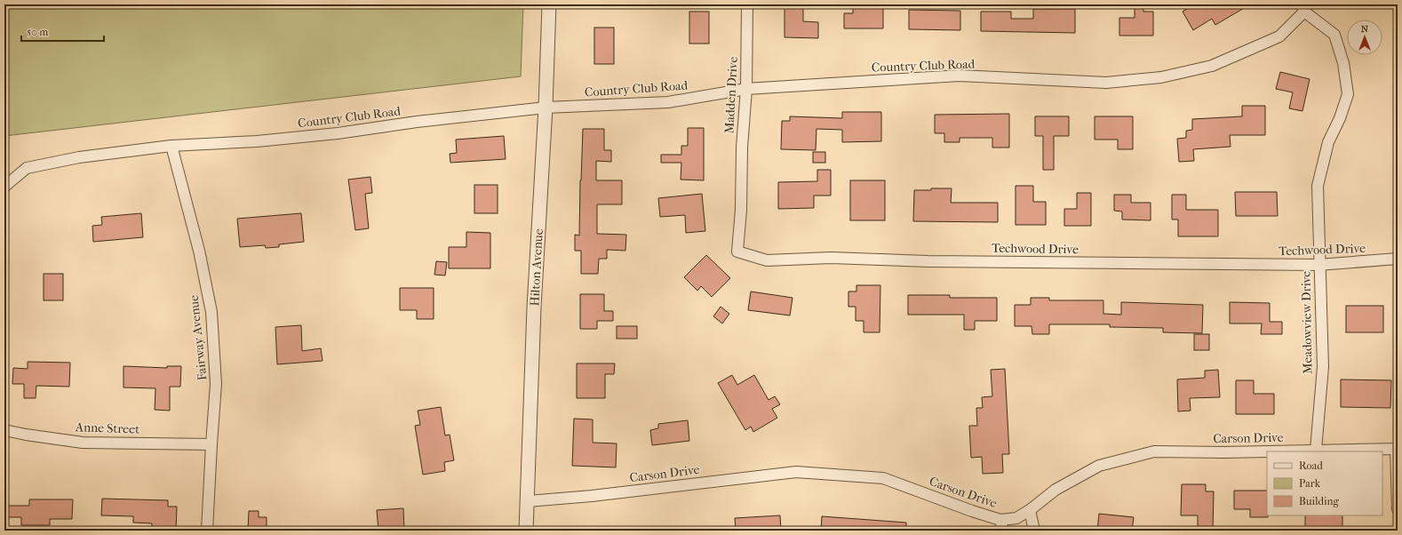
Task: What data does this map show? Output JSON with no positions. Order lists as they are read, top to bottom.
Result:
{
  "streets": {
    "street": [
      "Country Club Road",
      "Madden Drive",
      "Techwood Drive",
      "Hilton Avenue",
      "Meadowview Drive",
      "Fairway Avenue",
      "Anne Street",
      "Carson Drive"
    ]
  },
  "crossings": [
    ["Country Club Road", "Madden Drive"],
    ["Country Club Road", "Hilton Avenue"],
    ["Country Club Road", "Meadowview Drive"],
    ["Country Club Road", "Fairway Avenue"],
    ["Madden Drive", "Techwood Drive"],
    ["Techwood Drive", "Meadowview Drive"],
    ["Hilton Avenue", "Carson Drive"],
    ["Meadowview Drive", "Carson Drive"],
    ["Fairway Avenue", "Anne Street"]
  ],
  "legend": ["Road", "Park", "Building"],
  "scale_bar": "50 m",
  "north": "top"
}
